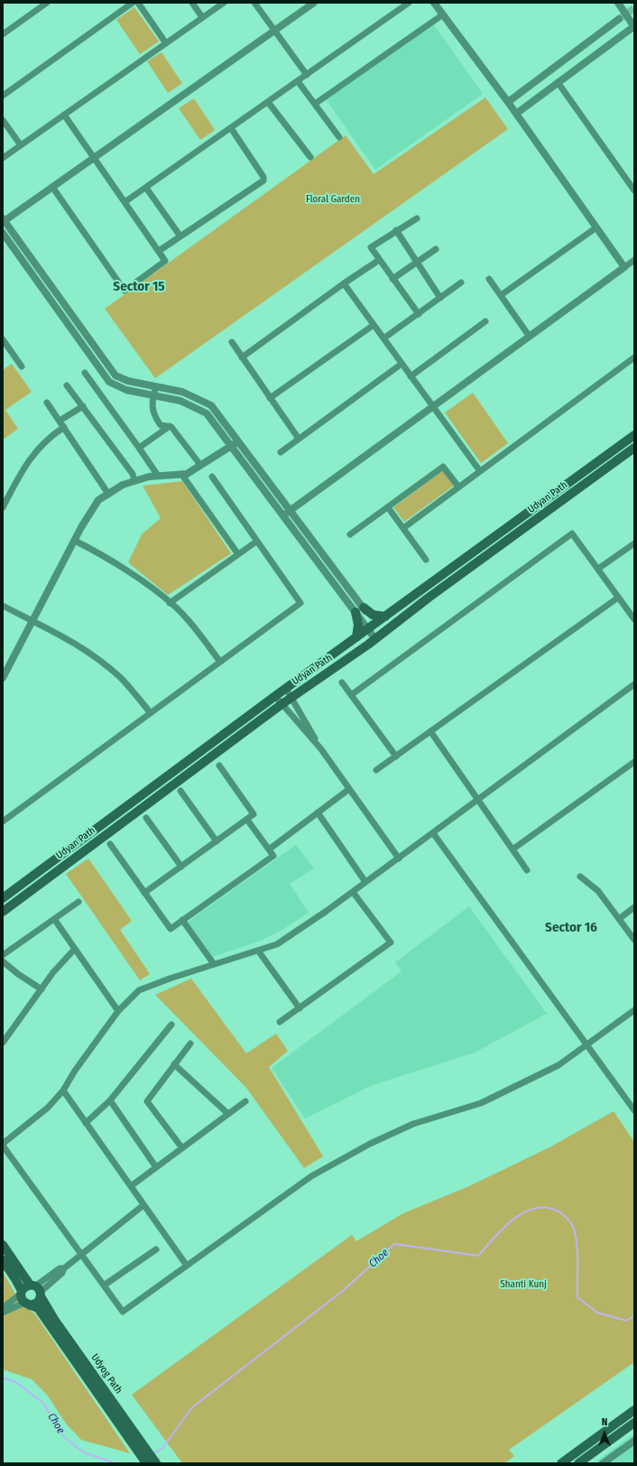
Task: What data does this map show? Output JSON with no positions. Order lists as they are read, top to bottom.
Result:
{
  "streets": {
    "main road": ["Udyan Path", "Udyog Path"]
  },
  "districts": ["Sector 15", "Sector 16"],
  "water": ["Choe"],
  "parks": ["Floral Garden", "Shanti Kunj"],
  "north": "top"
}
